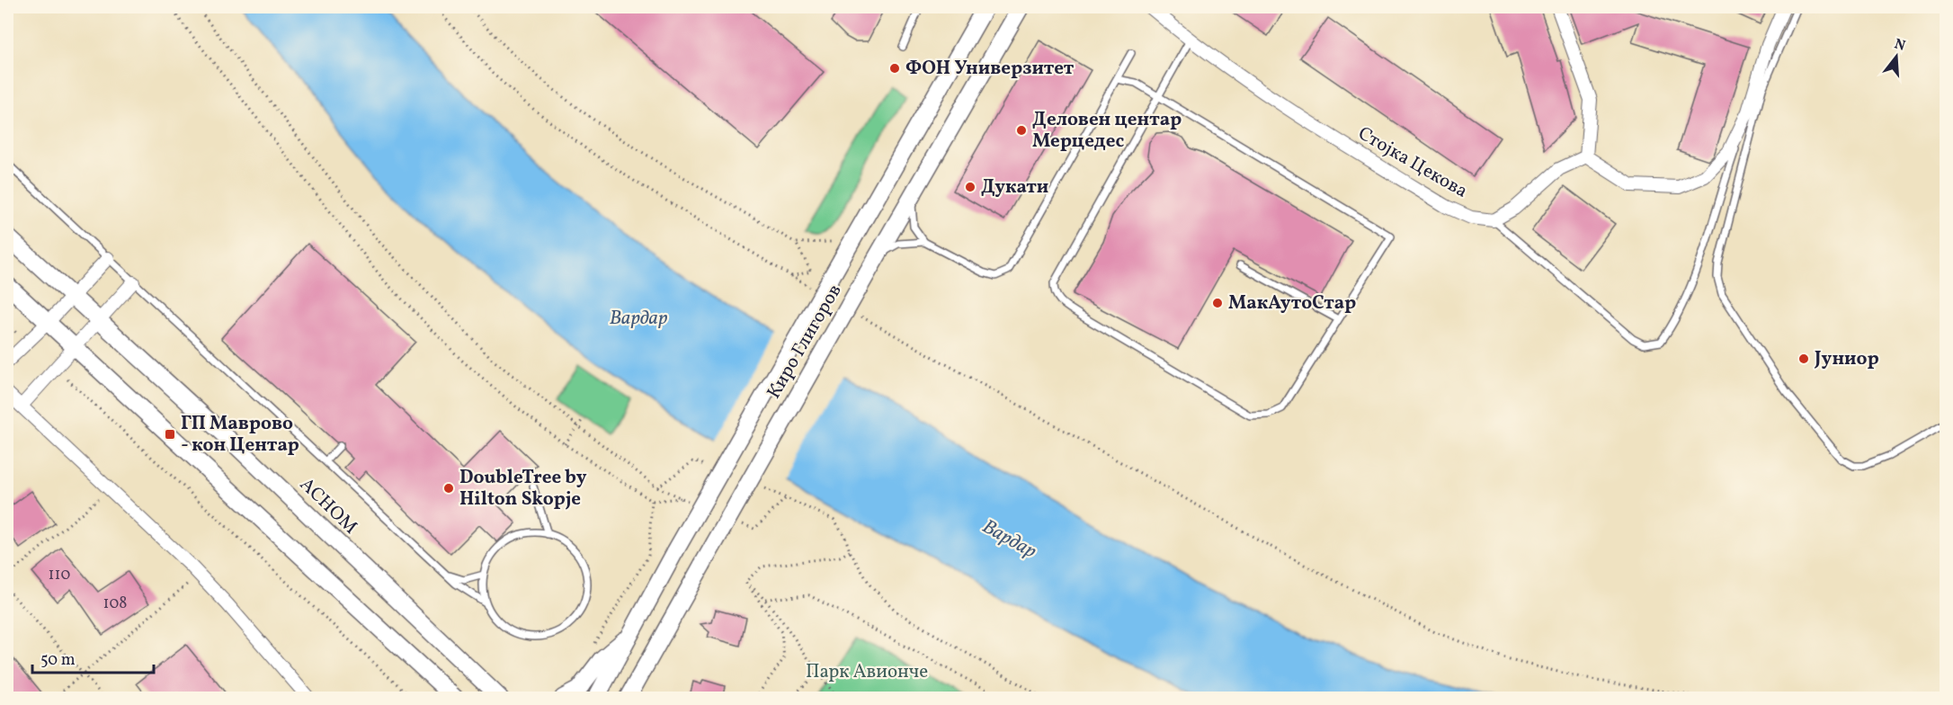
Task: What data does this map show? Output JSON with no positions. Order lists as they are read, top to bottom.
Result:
{
  "streets": {
    "street": ["Стојка Цекова", "Киро Глигоров", "АСНОМ"]
  },
  "water": ["Вардар"],
  "parks": ["Парк Авионче"],
  "places": {
    "other": [
      "ФОН Универзитет",
      "Деловен центар Мерцедес",
      "Дукати",
      "МакАутоСтар",
      "Јуниор",
      "DoubleTree by Hilton Skopje"
    ],
    "transit": ["ГП Маврово - кон Центар"]
  },
  "house_numbers": ["110", "108"],
  "scale_bar": "50 m",
  "north": "top"
}
